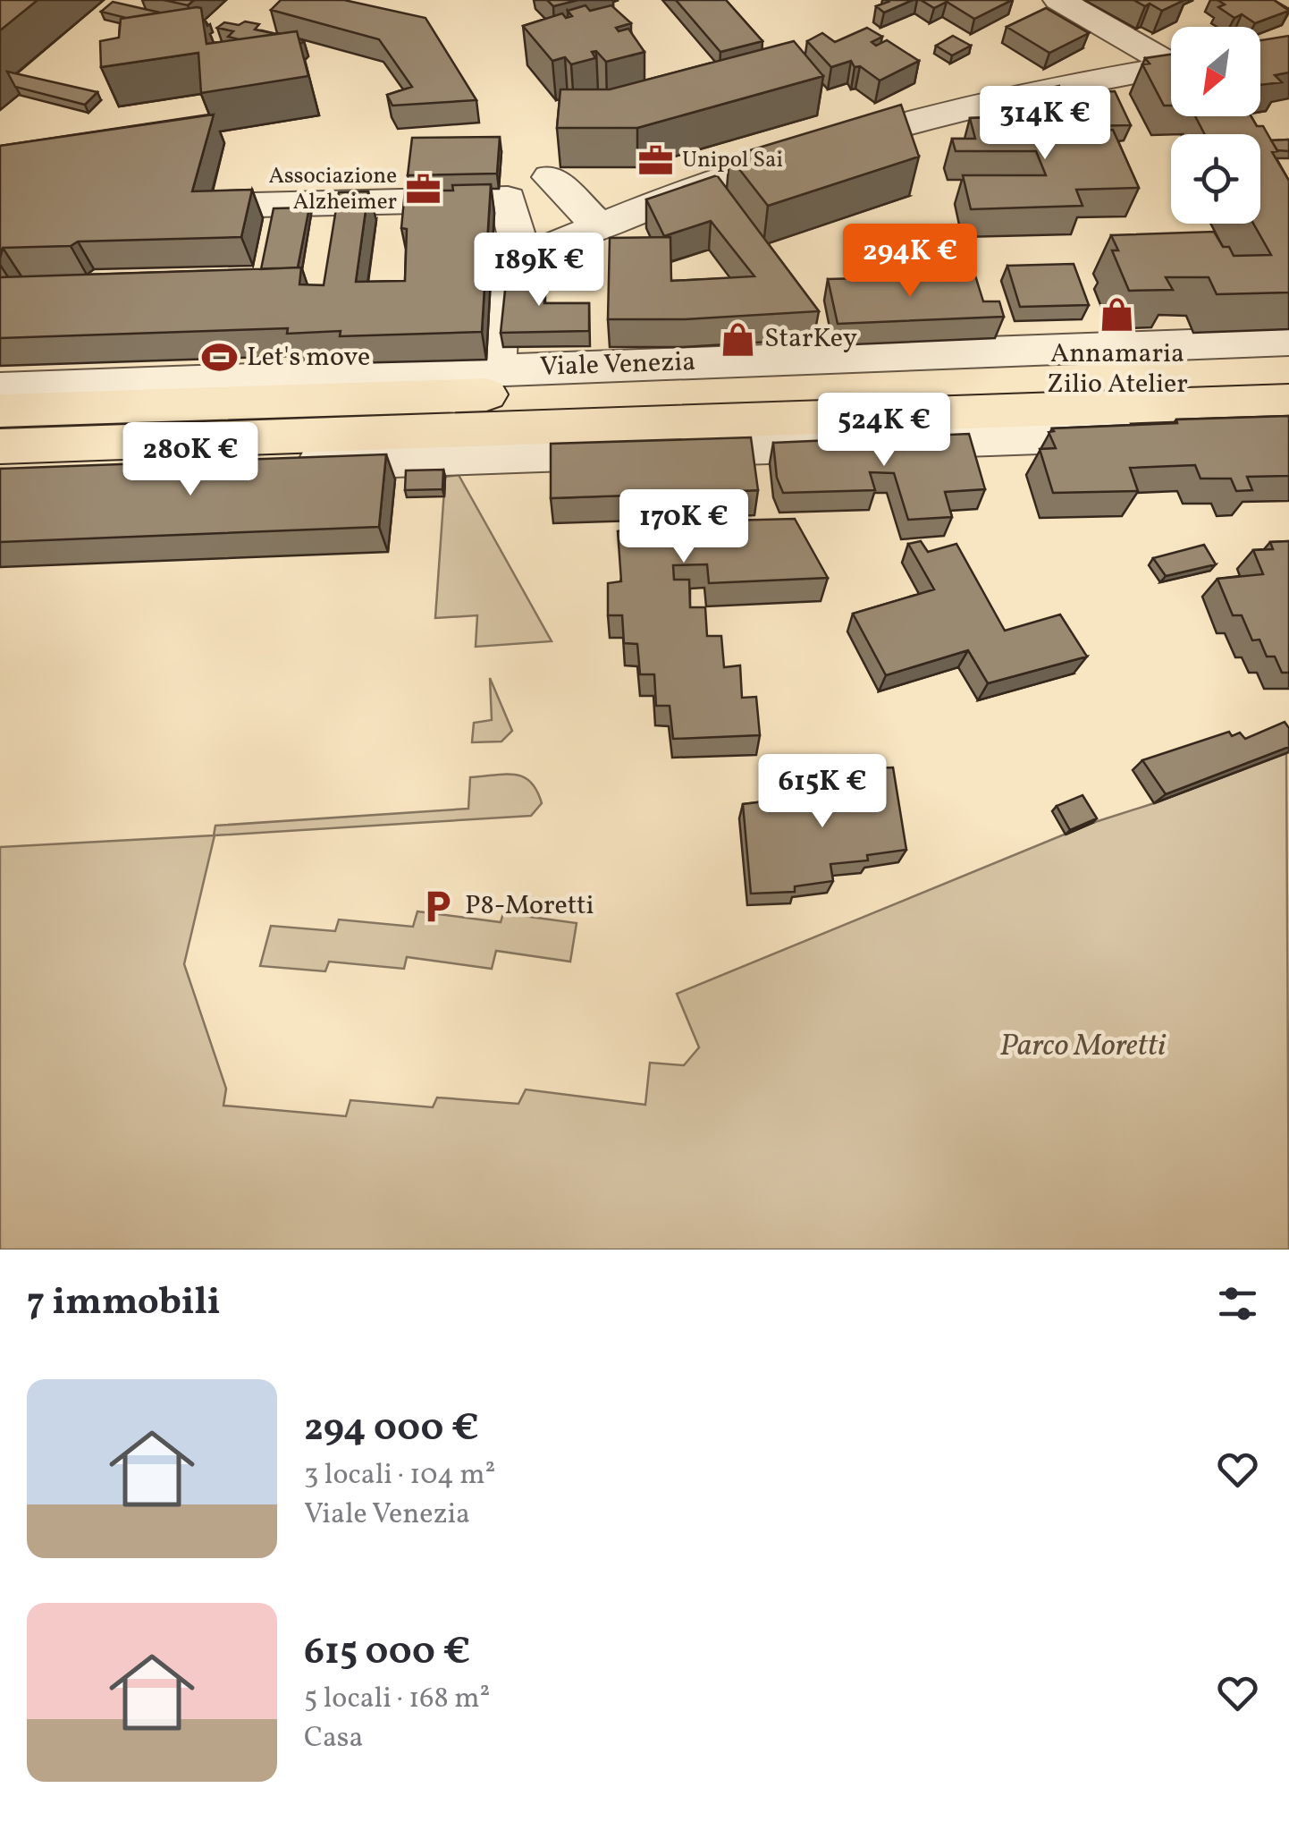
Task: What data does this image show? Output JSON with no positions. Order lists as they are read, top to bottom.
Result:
{
  "streets": {
    "main road": ["Viale Venezia"]
  },
  "parks": ["Parco Moretti"],
  "places": {
    "office": ["Unipol Sai", "Associazione Alzheimer"],
    "shop": ["Annamaria Zilio Atelier", "StarKey"],
    "sports": ["Let's move"],
    "parking": ["P8-Moretti"]
  },
  "north": "bottom left",
  "page": {
    "price": [
      "314K €",
      "294K €",
      "189K €",
      "524K €",
      "280K €",
      "170K €",
      "615K €"
    ],
    "heading": "7 immobili",
    "list": [
      {
        "name": "294 000 €",
        "note": "3 locali · 104 m² · Viale Venezia"
      },
      {
        "name": "615 000 €",
        "note": "5 locali · 168 m² · Casa"
      }
    ]
  }
}
